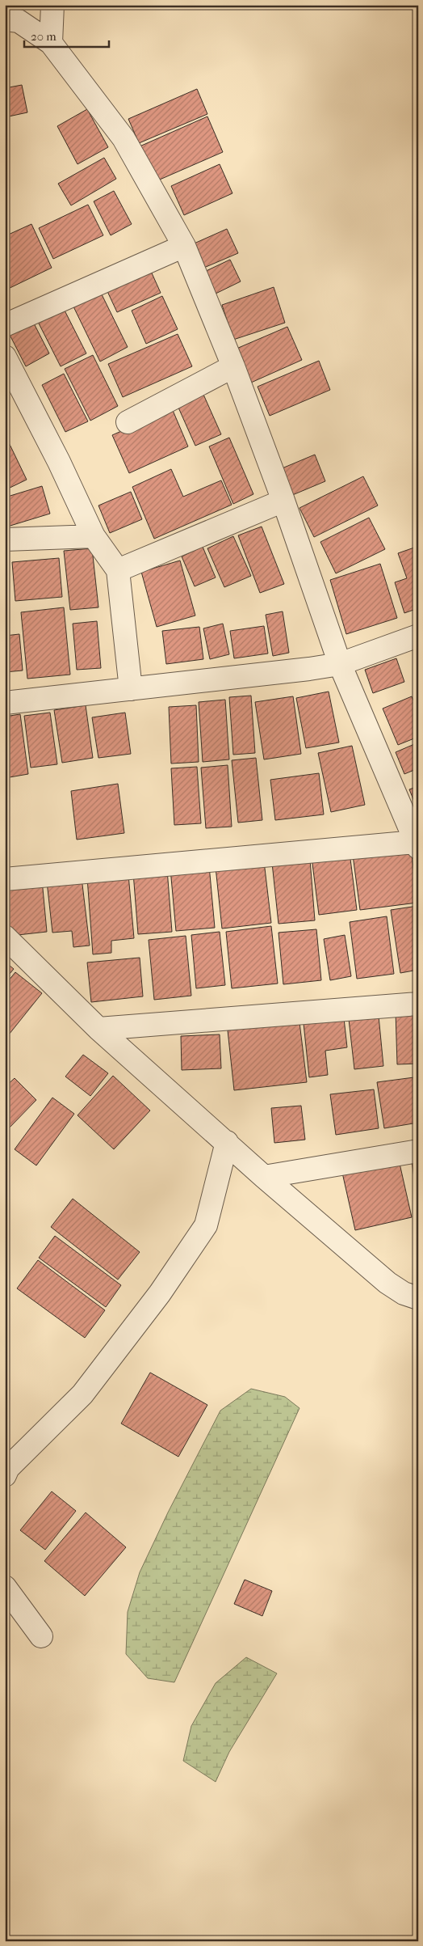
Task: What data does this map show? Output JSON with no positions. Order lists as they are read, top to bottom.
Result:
{
  "scale_bar": "20 m"
}
